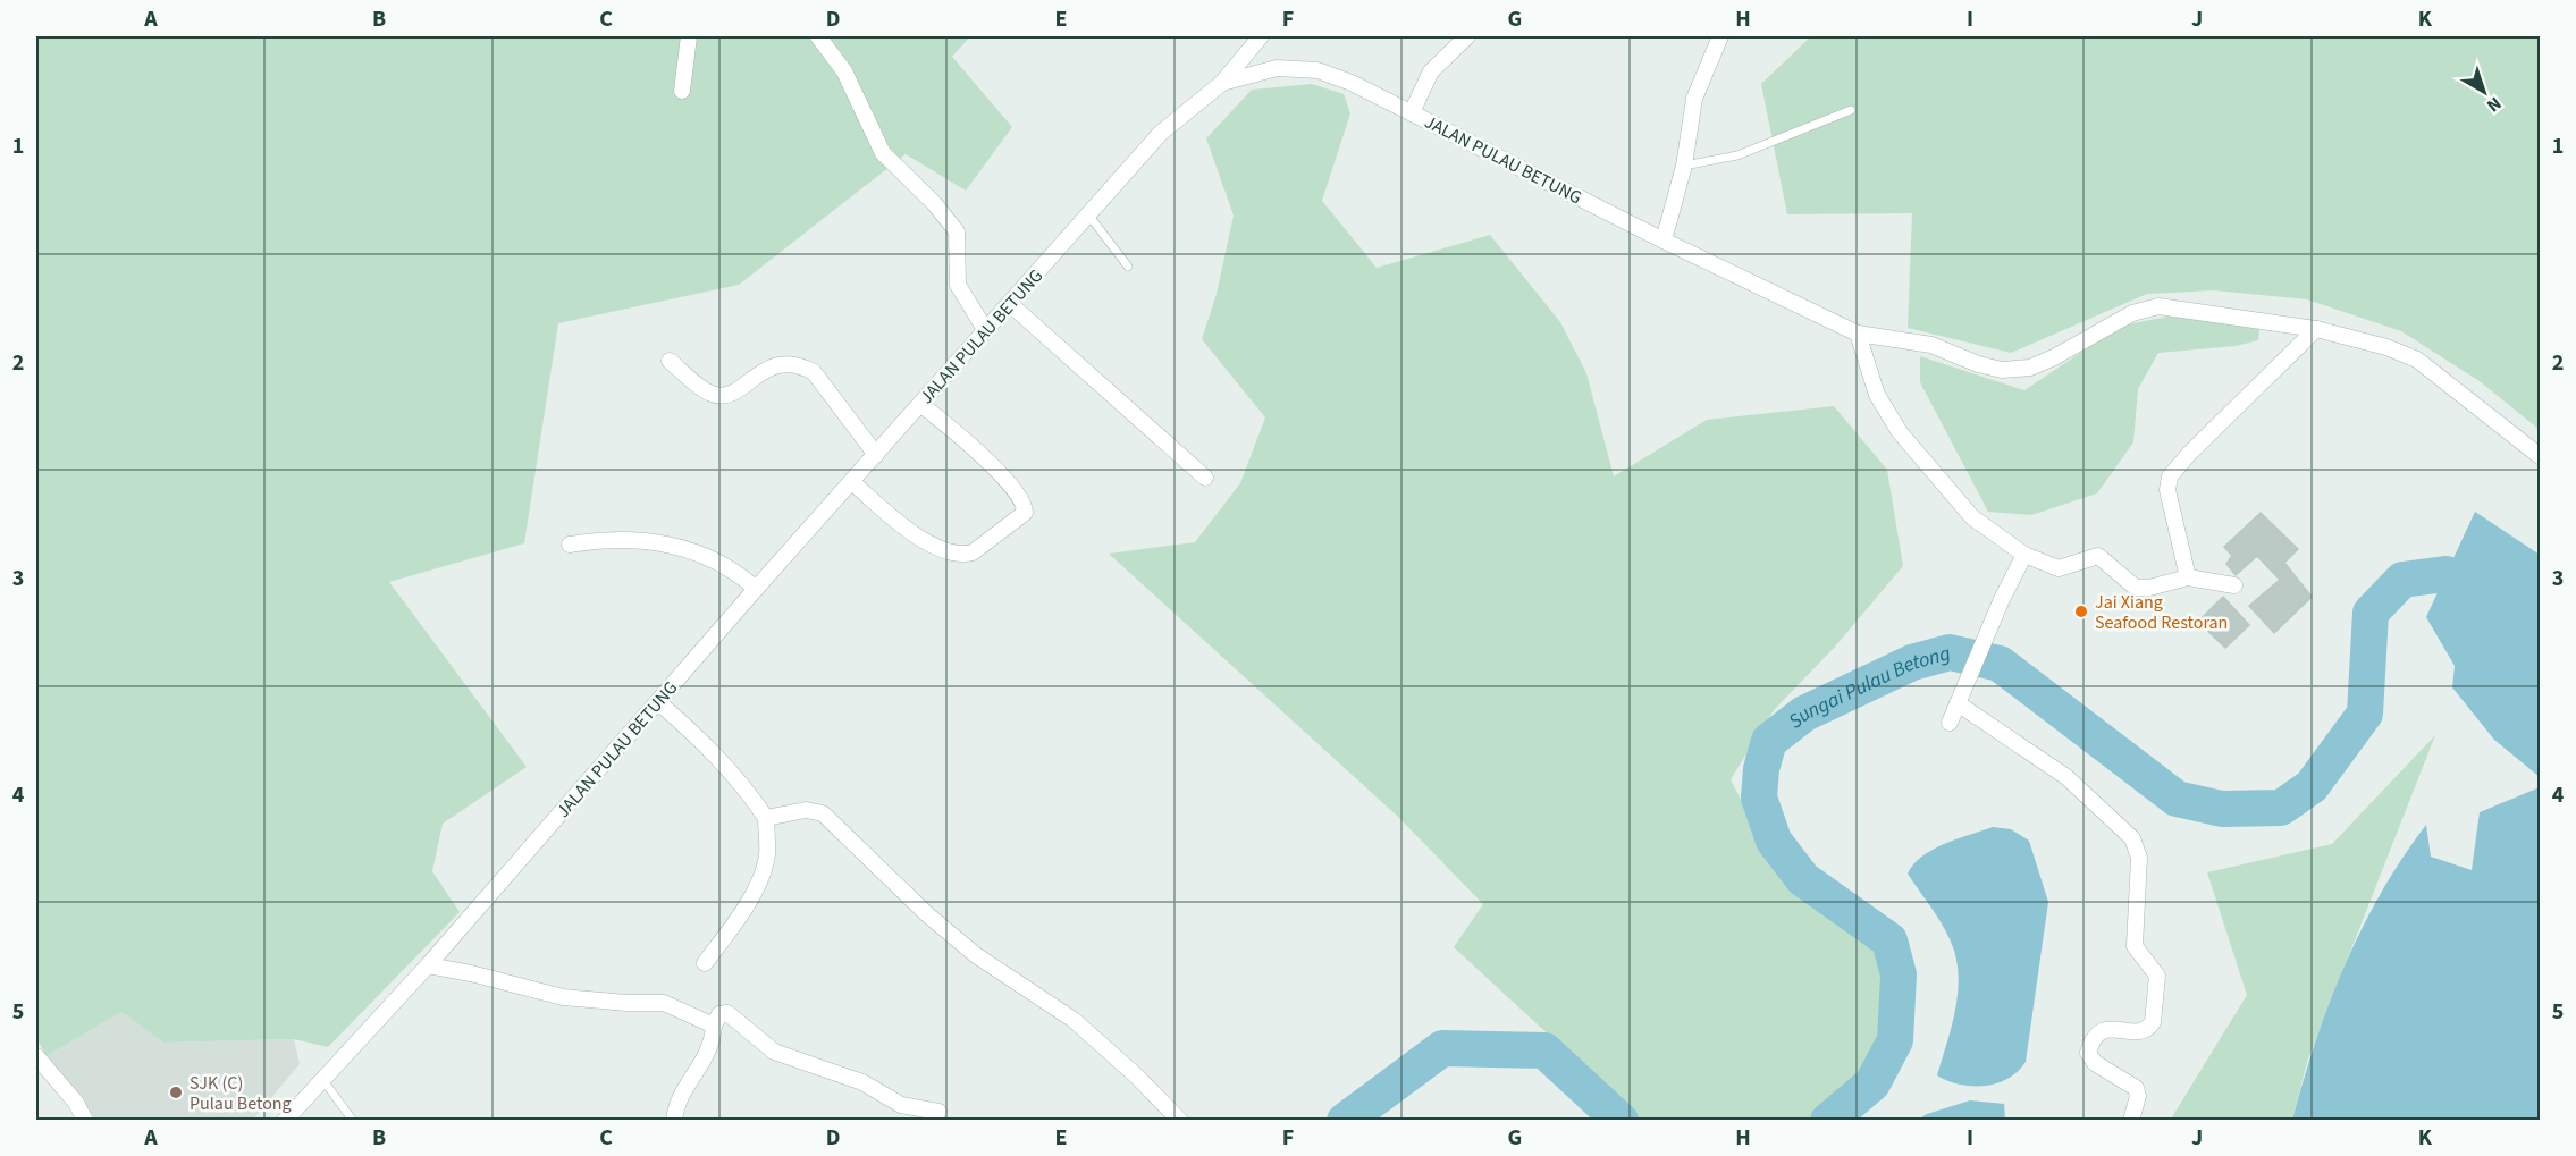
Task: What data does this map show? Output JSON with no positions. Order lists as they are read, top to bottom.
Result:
{
  "streets": {
    "street": ["JALAN PULAU BETUNG"]
  },
  "water": ["Sungai Pulau Betong"],
  "places": ["Jai Xiang Seafood Restoran", "SJK (C) Pulau Betong"],
  "north": "bottom right",
  "grid": {
    "columns": [
      "A",
      "B",
      "C",
      "D",
      "E",
      "F",
      "G",
      "H",
      "I",
      "J",
      "K"
    ],
    "rows": [
      "1",
      "2",
      "3",
      "4",
      "5"
    ]
  }
}
